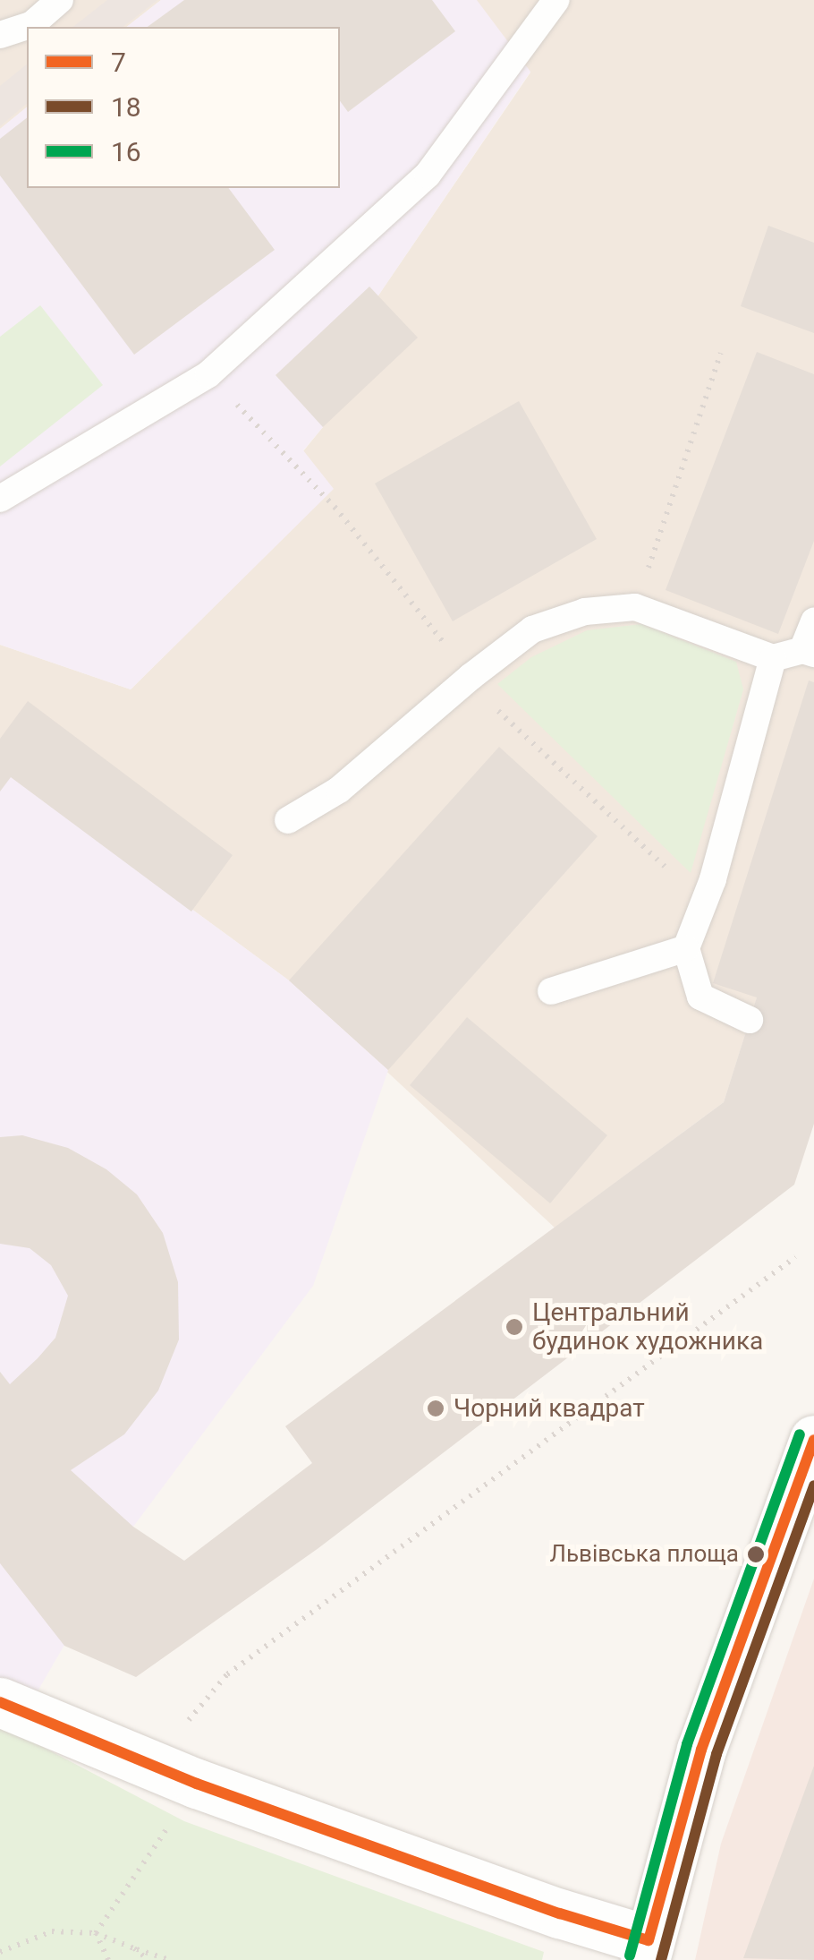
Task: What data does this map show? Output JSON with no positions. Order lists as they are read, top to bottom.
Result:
{
  "places": ["Центральний будинок художника", "Чорний квадрат", "Львівська площа"],
  "lines": ["transit line 16", "transit line 7", "transit line 18"],
  "legend": ["7", "18", "16"]
}
